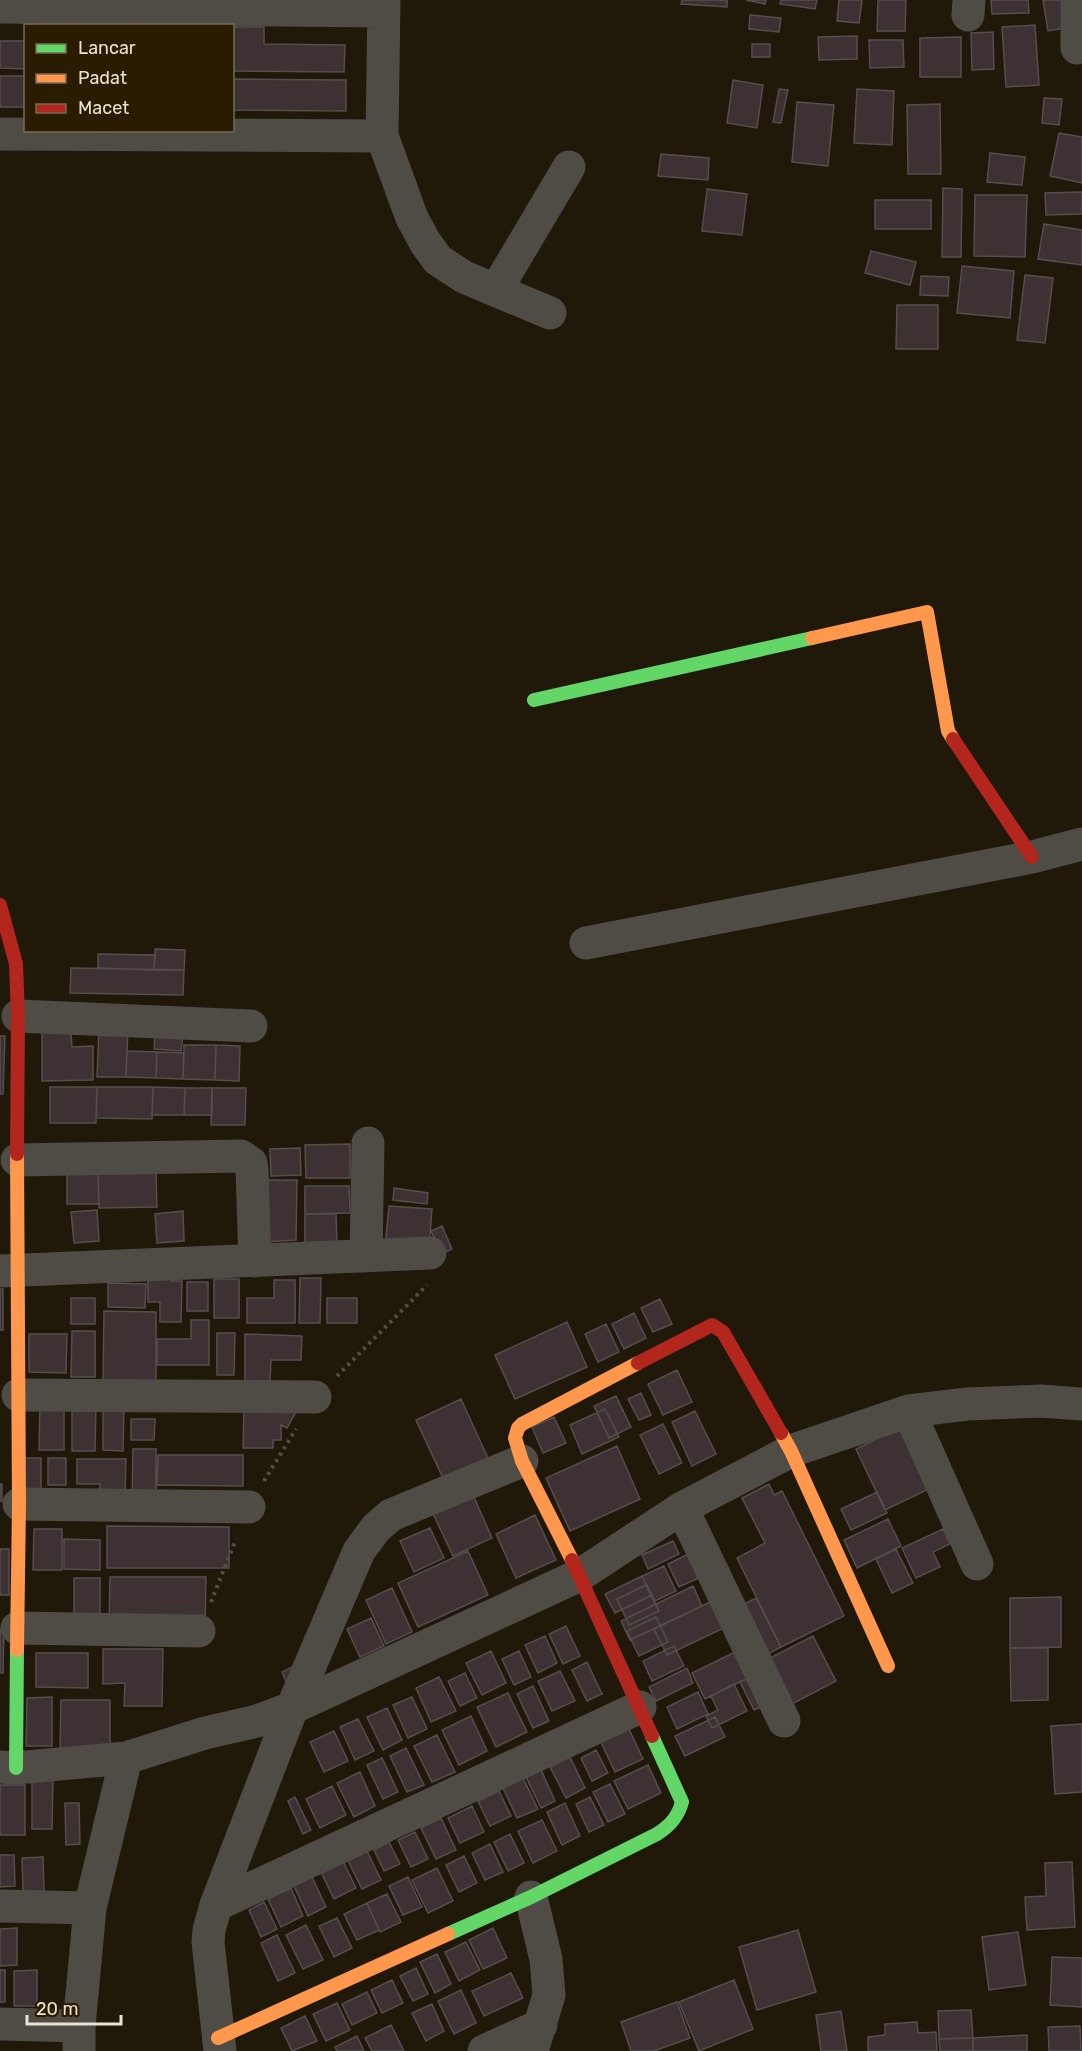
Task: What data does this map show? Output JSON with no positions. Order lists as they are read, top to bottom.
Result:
{
  "legend": ["Lancar", "Padat", "Macet"],
  "scale_bar": "20 m"
}
